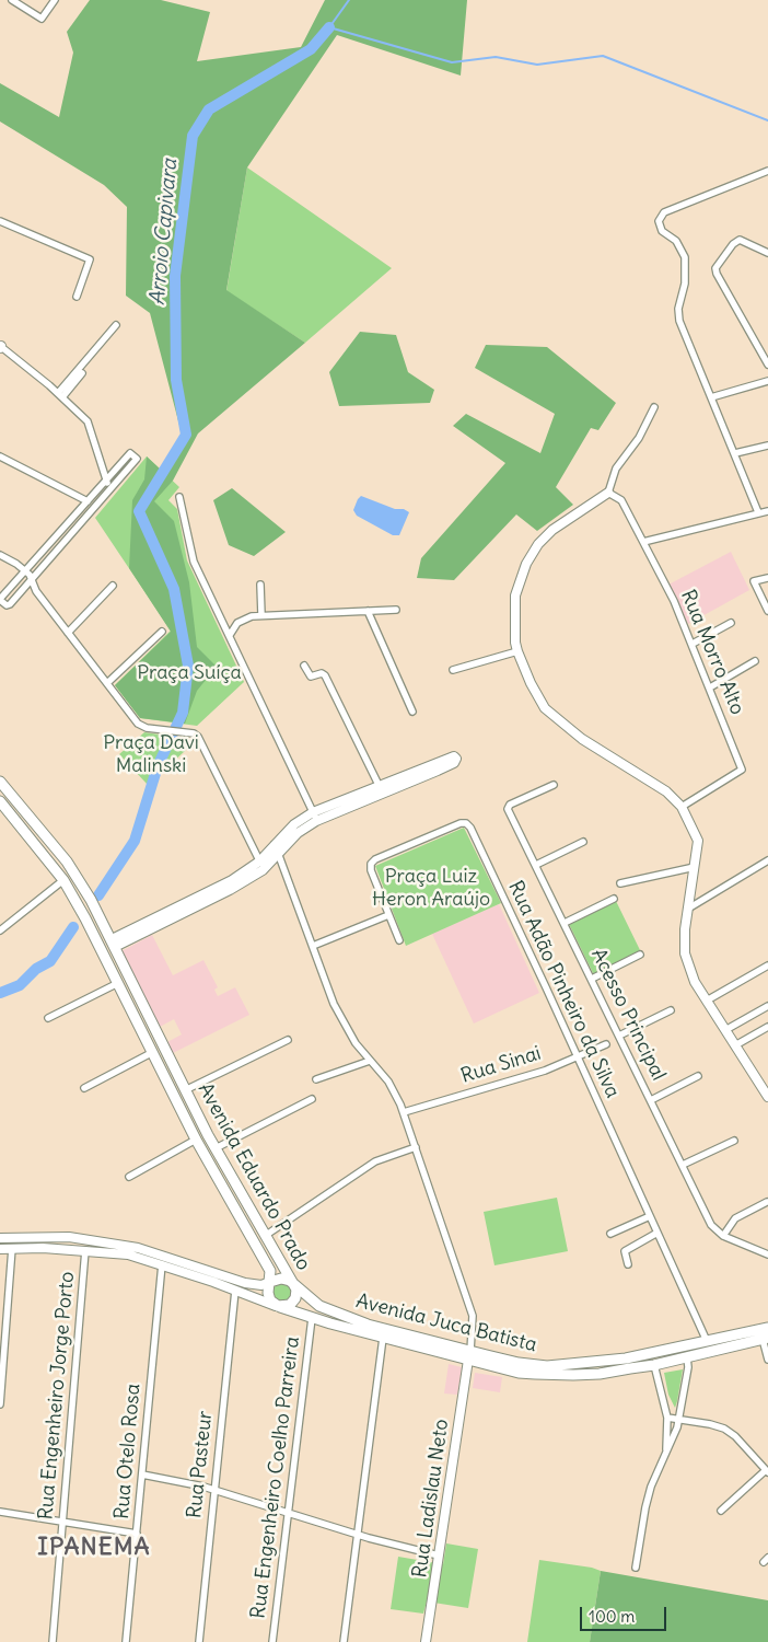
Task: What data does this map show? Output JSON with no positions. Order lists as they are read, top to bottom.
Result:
{
  "streets": {
    "main road": ["Avenida Eduardo Prado", "Avenida Juca Batista"],
    "street": [
      "Rua Morro Alto",
      "Rua Adão Pinheiro da Silva",
      "Acesso Principal",
      "Rua Sinai",
      "Rua Engenheiro Jorge Porto",
      "Rua Otelo Rosa",
      "Rua Pasteur",
      "Rua Engenheiro Coelho Parreira",
      "Rua Ladislau Neto"
    ]
  },
  "crossings": [
    ["Rua Adão Pinheiro da Silva", "Rua Sinai"],
    ["Rua Adão Pinheiro da Silva", "Avenida Juca Batista"],
    ["Avenida Eduardo Prado", "Avenida Juca Batista"],
    ["Avenida Juca Batista", "Rua Engenheiro Jorge Porto"],
    ["Avenida Juca Batista", "Rua Otelo Rosa"],
    ["Avenida Juca Batista", "Rua Pasteur"],
    ["Avenida Juca Batista", "Rua Engenheiro Coelho Parreira"],
    ["Avenida Juca Batista", "Rua Ladislau Neto"]
  ],
  "districts": ["IPANEMA"],
  "water": ["Arroio Capivara"],
  "parks": ["Praça Suíça", "Praça Davi Malinski", "Praça Luiz Heron Araújo"],
  "scale_bar": "100 m"
}
